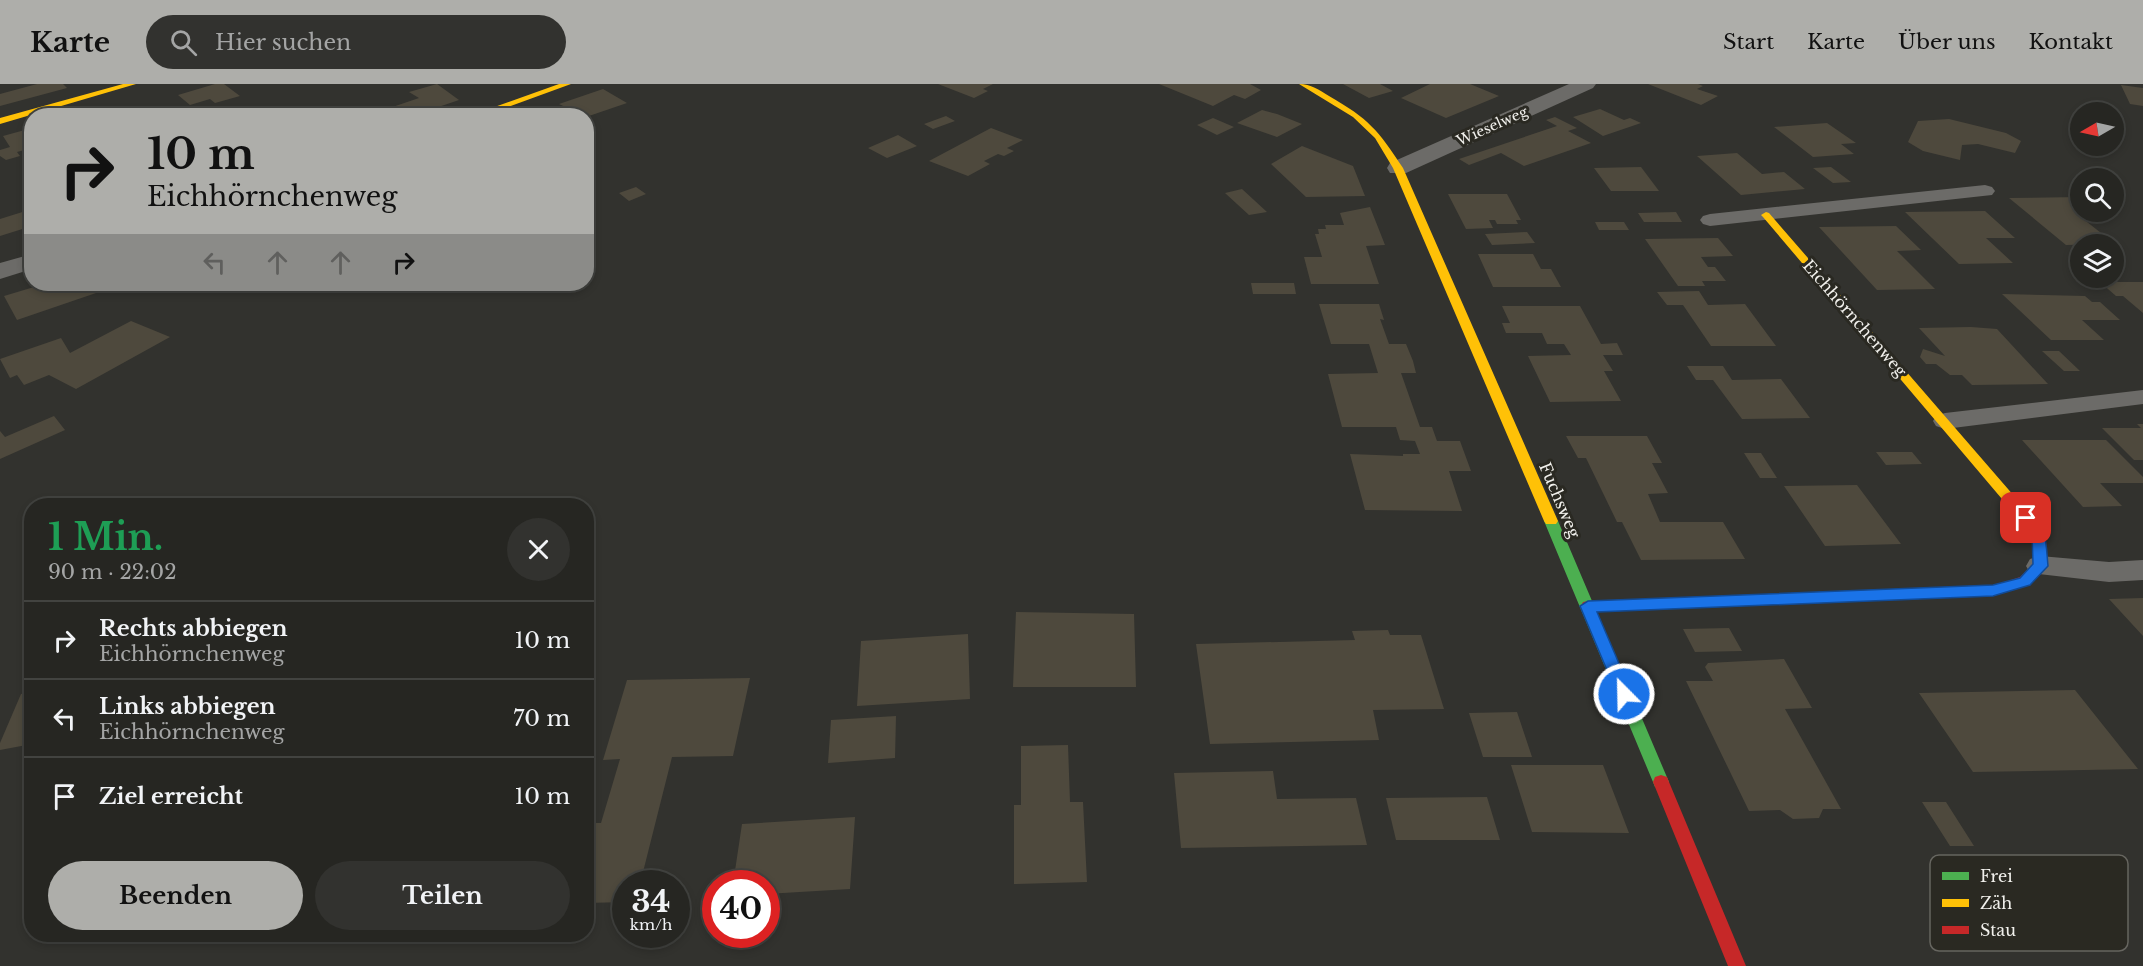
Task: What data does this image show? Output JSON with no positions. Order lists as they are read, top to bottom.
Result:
{
  "streets": {
    "street": ["Wieselweg", "Eichhörnchenweg", "Fuchsweg"]
  },
  "crossings": [
    ["Wieselweg", "Fuchsweg"]
  ],
  "legend": ["Frei", "Zäh", "Stau"],
  "north": "left",
  "page": {
    "header": "Karte",
    "search": "Hier suchen",
    "nav": [
      "Start",
      "Karte",
      "Über uns",
      "Kontakt"
    ],
    "turn": ["10 m", "Eichhörnchenweg"],
    "heading": ["1 Min.", "90 m · 22:02"],
    "list": [
      {
        "name": "Rechts abbiegen",
        "note": "Eichhörnchenweg",
        "value": "10 m"
      },
      {
        "name": "Links abbiegen",
        "note": "Eichhörnchenweg",
        "value": "70 m"
      },
      {
        "name": "Ziel erreicht",
        "value": "10 m"
      }
    ],
    "buttons": ["Beenden", "Teilen"],
    "speed": "34 km/h",
    "limit": "40"
  }
}
